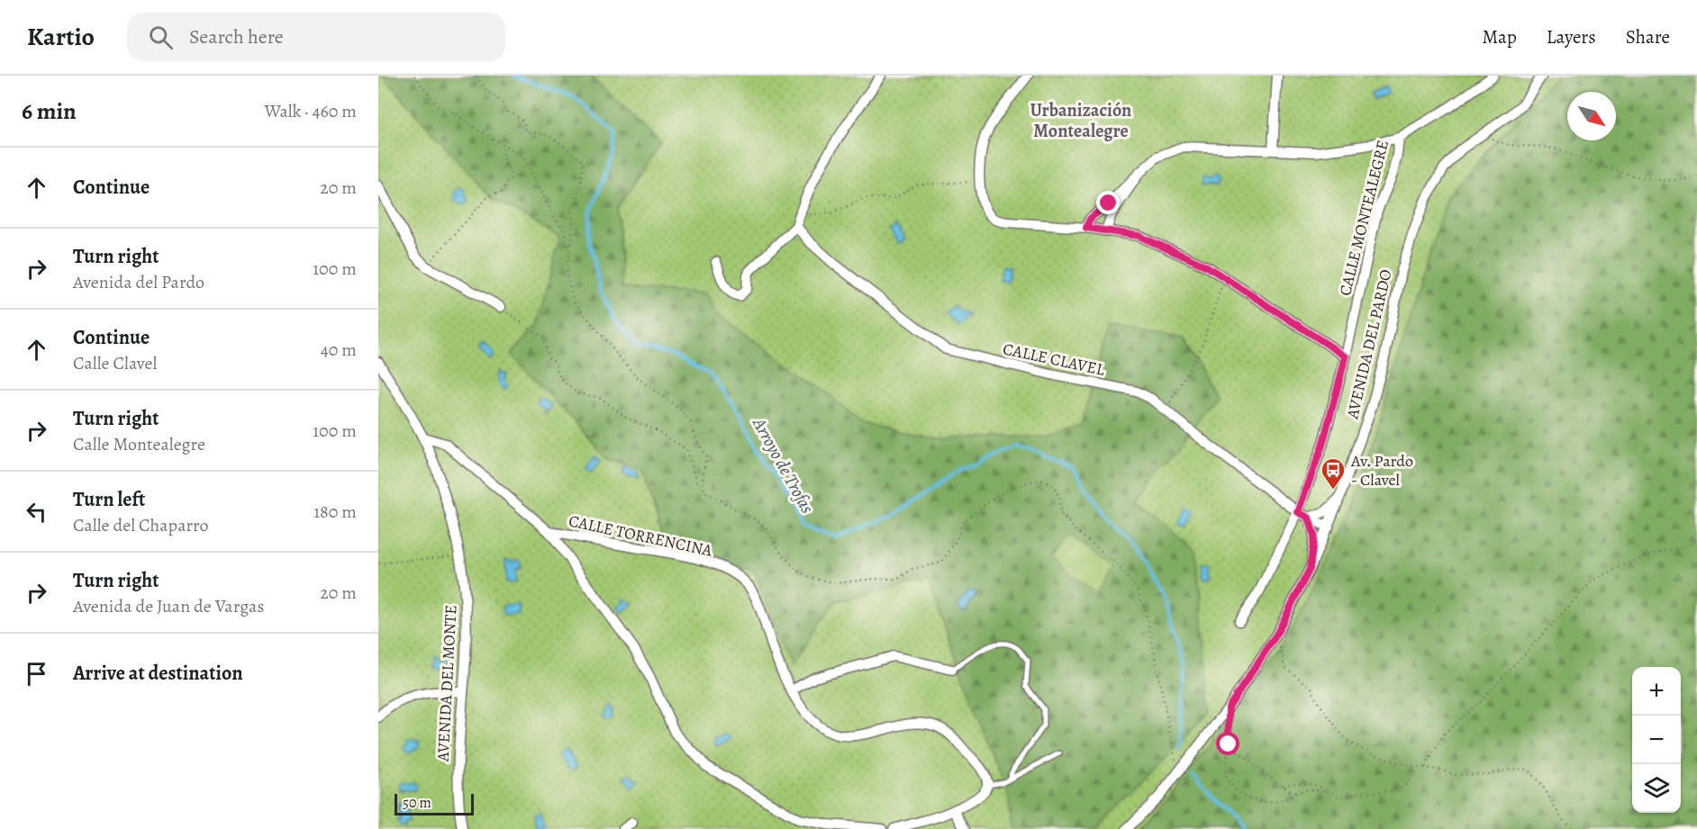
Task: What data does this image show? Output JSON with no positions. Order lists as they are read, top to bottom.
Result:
{
  "streets": {
    "street": [
      "CALLE MONTEALEGRE",
      "AVENIDA DEL PARDO",
      "CALLE CLAVEL",
      "CALLE TORRENCINA",
      "AVENIDA DEL MONTE"
    ]
  },
  "crossings": [
    ["CALLE MONTEALEGRE", "CALLE CLAVEL"],
    ["AVENIDA DEL PARDO", "CALLE CLAVEL"]
  ],
  "districts": ["Urbanización Montealegre"],
  "water": ["Arroyo de Trofas"],
  "places": {
    "bus stop": ["Av. Pardo - Clavel"]
  },
  "scale_bar": "50 m",
  "north": "bottom right",
  "page": {
    "header": "Kartio",
    "search": "Search here",
    "nav": ["Map", "Layers", "Share"],
    "heading": ["6 min", "Walk · 460 m"],
    "list": [
      ["Continue", "20 m"],
      ["Turn right", "Avenida del Pardo", "100 m"],
      ["Continue", "Calle Clavel", "40 m"],
      ["Turn right", "Calle Montealegre", "100 m"],
      ["Turn left", "Calle del Chaparro", "180 m"],
      ["Turn right", "Avenida de Juan de Vargas", "20 m"],
      "Arrive at destination"
    ],
    "map_buttons": ["+", "−"],
    "scale": "50 m"
  }
}
